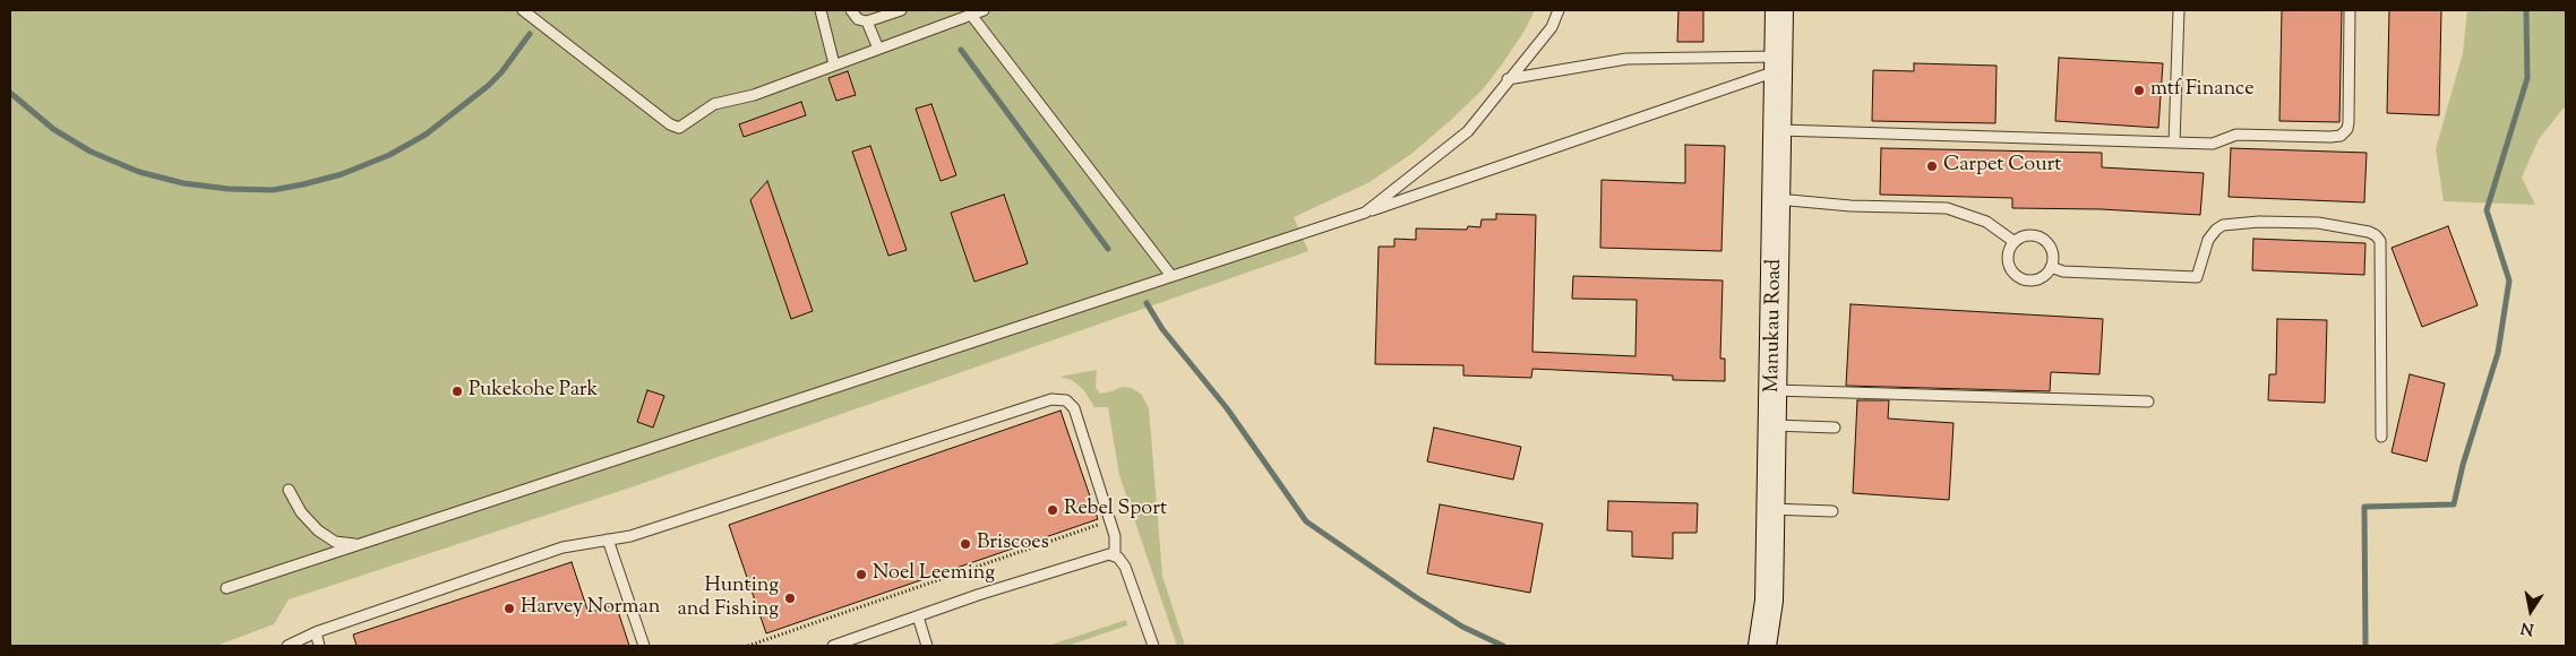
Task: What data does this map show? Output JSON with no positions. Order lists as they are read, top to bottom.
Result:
{
  "streets": {
    "main road": ["Manukau Road"]
  },
  "places": [
    "mtf Finance",
    "Carpet Court",
    "Pukekohe Park",
    "Rebel Sport",
    "Briscoes",
    "Noel Leeming",
    "Hunting and Fishing",
    "Harvey Norman"
  ],
  "north": "bottom"
}
